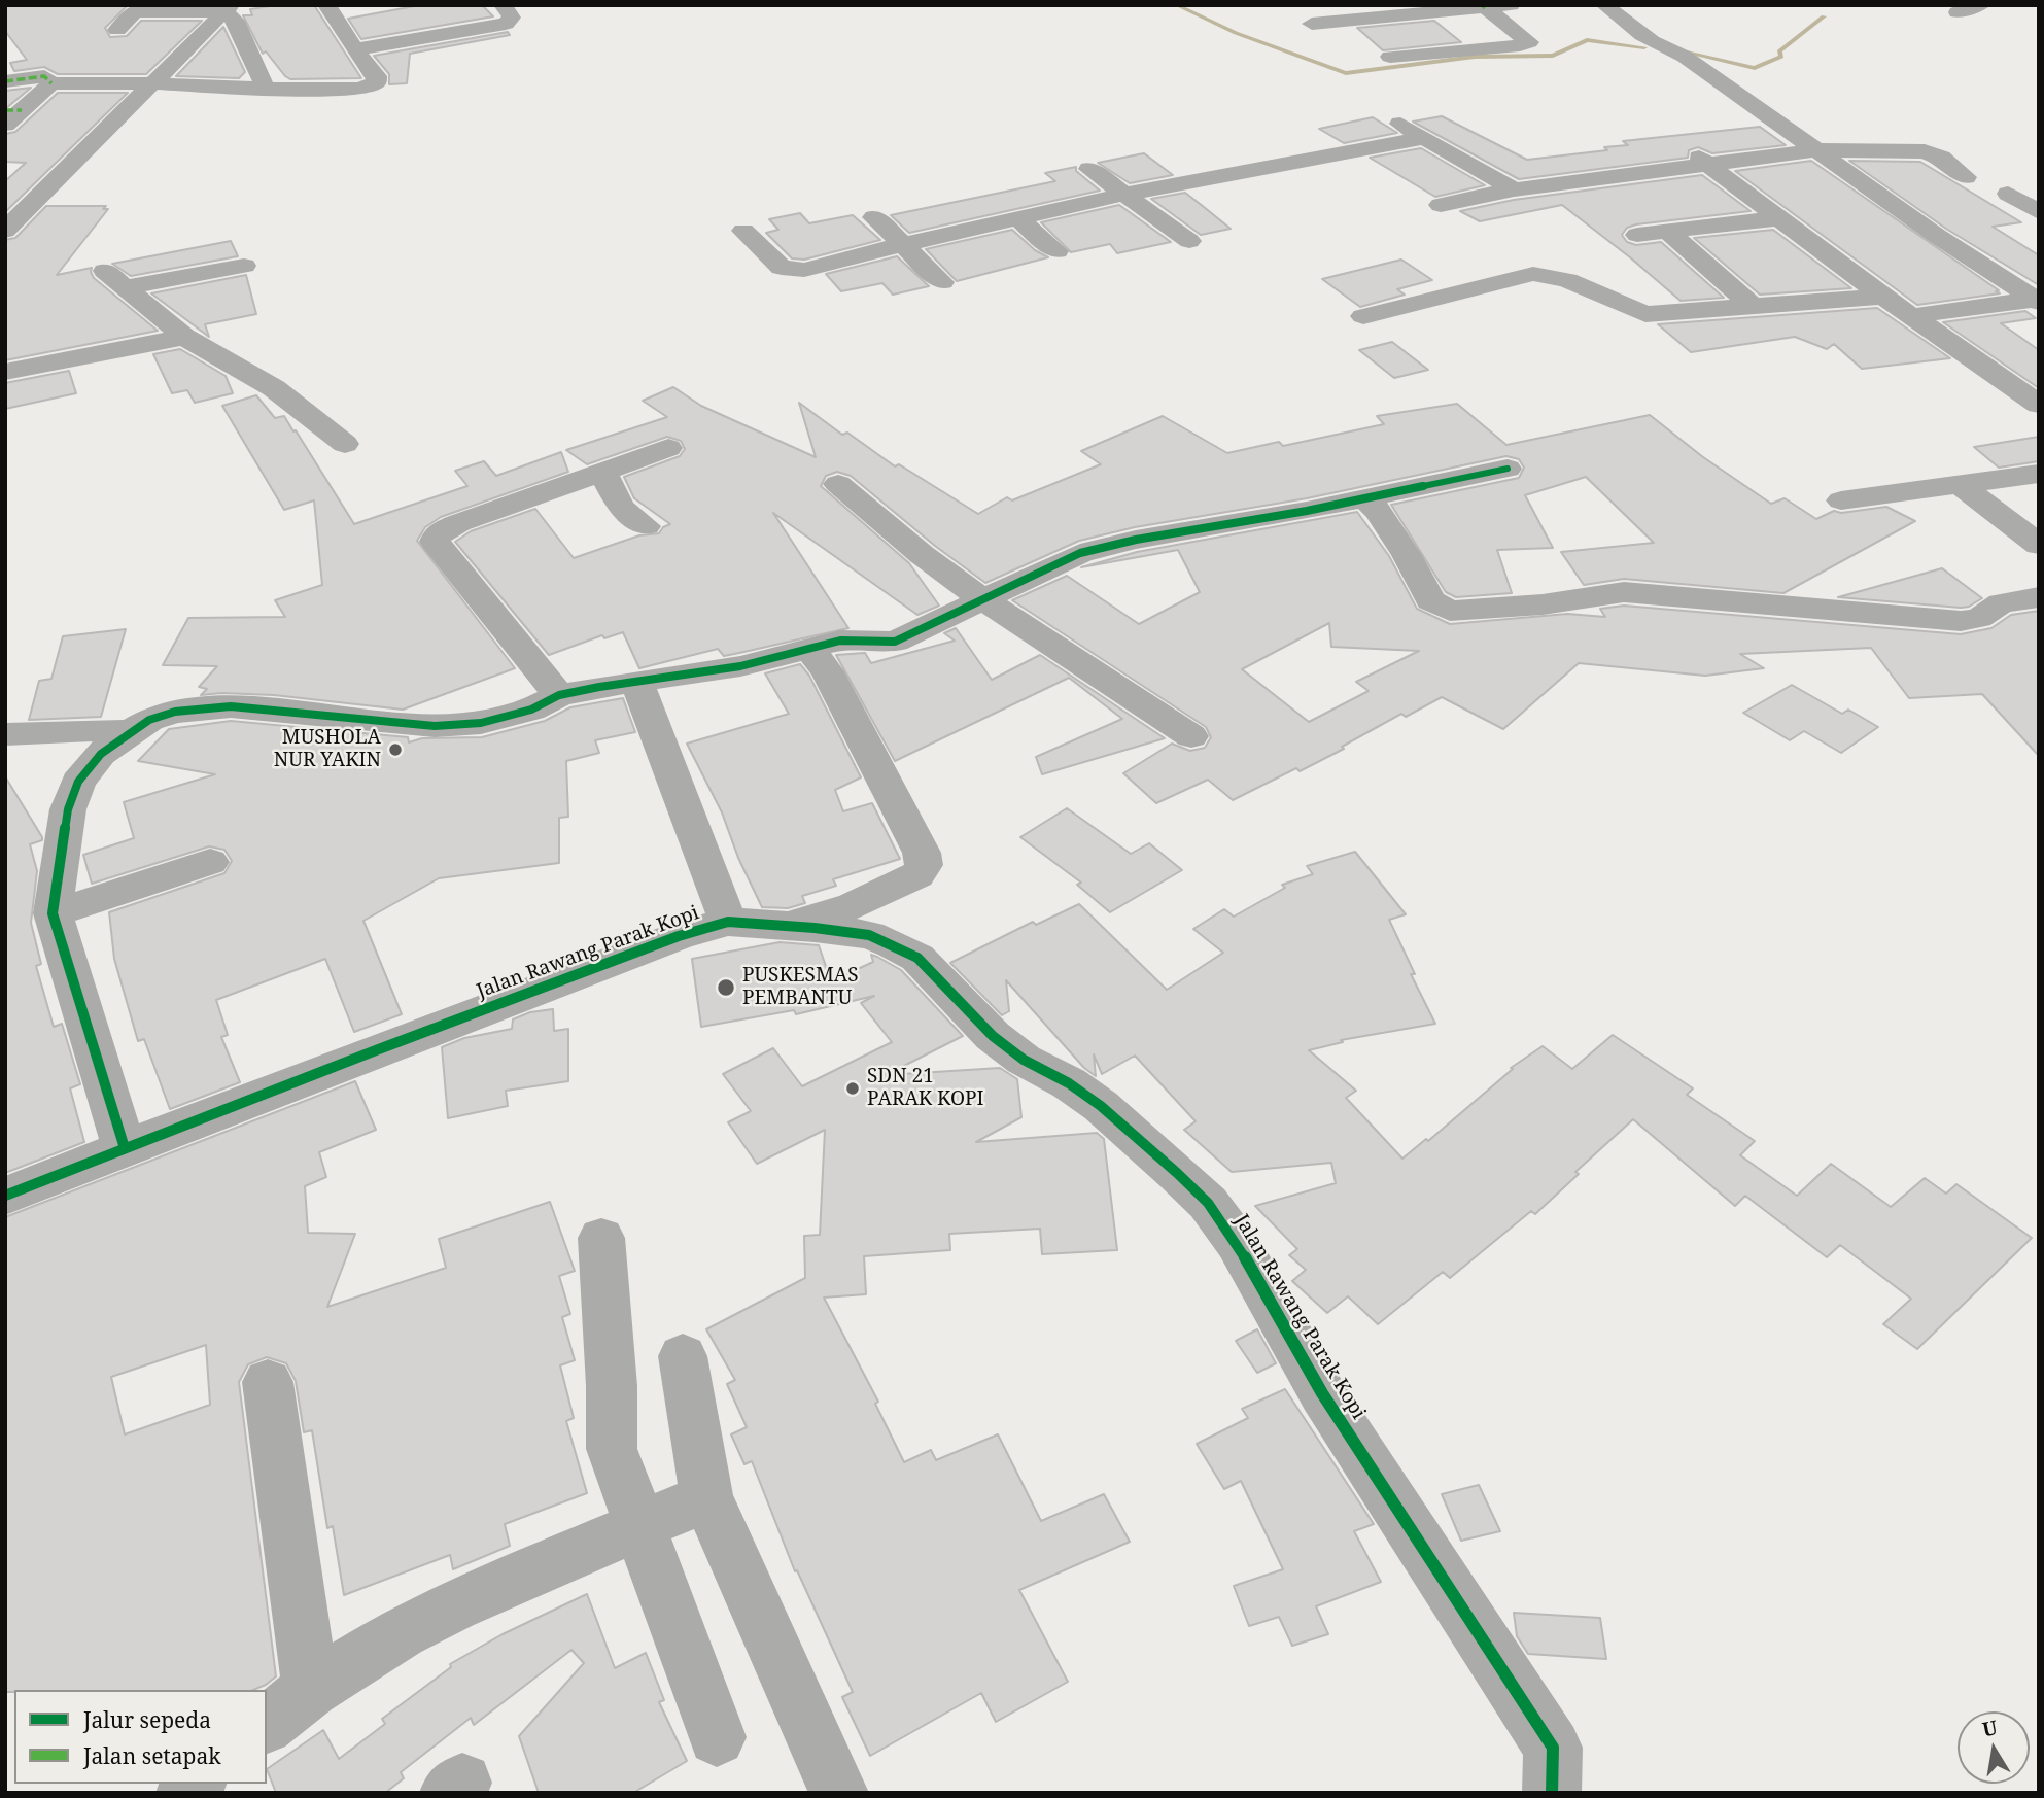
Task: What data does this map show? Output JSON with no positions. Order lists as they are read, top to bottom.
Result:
{
  "streets": {
    "street": ["Jalan Rawang Parak Kopi"]
  },
  "places": ["MUSHOLA NUR YAKIN", "PUSKESMAS PEMBANTU", "SDN 21 PARAK KOPI"],
  "legend": ["Jalur sepeda", "Jalan setapak"],
  "north": "top"
}
